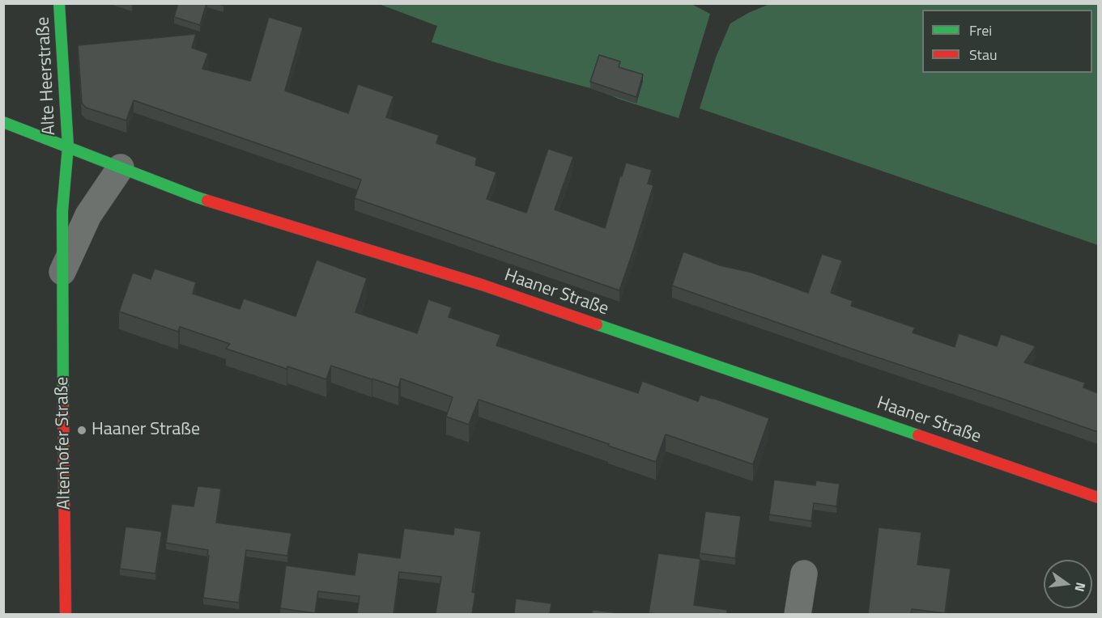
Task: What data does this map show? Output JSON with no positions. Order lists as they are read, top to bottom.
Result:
{
  "streets": {
    "main road": ["Alte Heerstraße", "Haaner Straße", "Altenhofer Straße"]
  },
  "crossings": [
    ["Alte Heerstraße", "Haaner Straße"],
    ["Alte Heerstraße", "Altenhofer Straße"],
    ["Haaner Straße", "Altenhofer Straße"]
  ],
  "places": ["Haaner Straße"],
  "legend": ["Frei", "Stau"],
  "north": "right"
}
